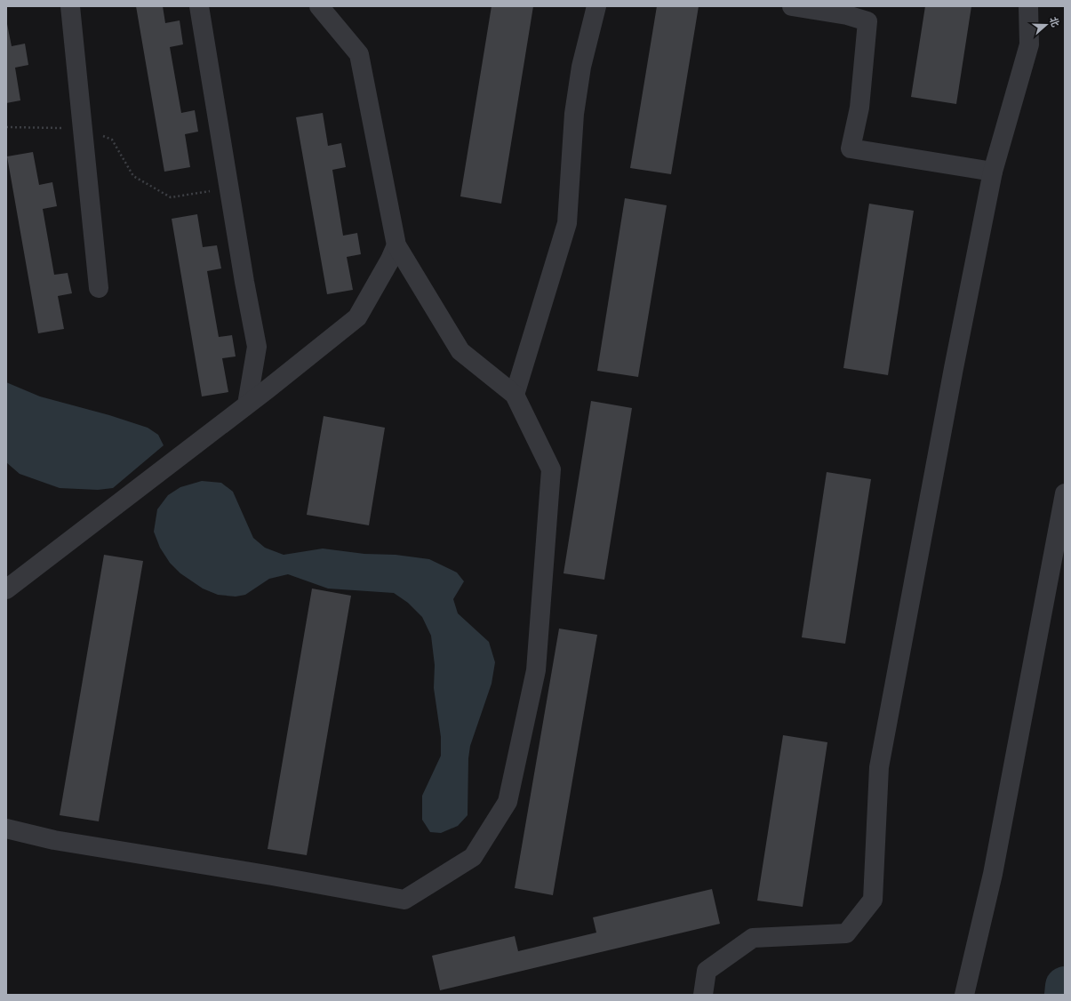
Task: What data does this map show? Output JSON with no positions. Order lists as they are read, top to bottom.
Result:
{
  "north": "right"
}
